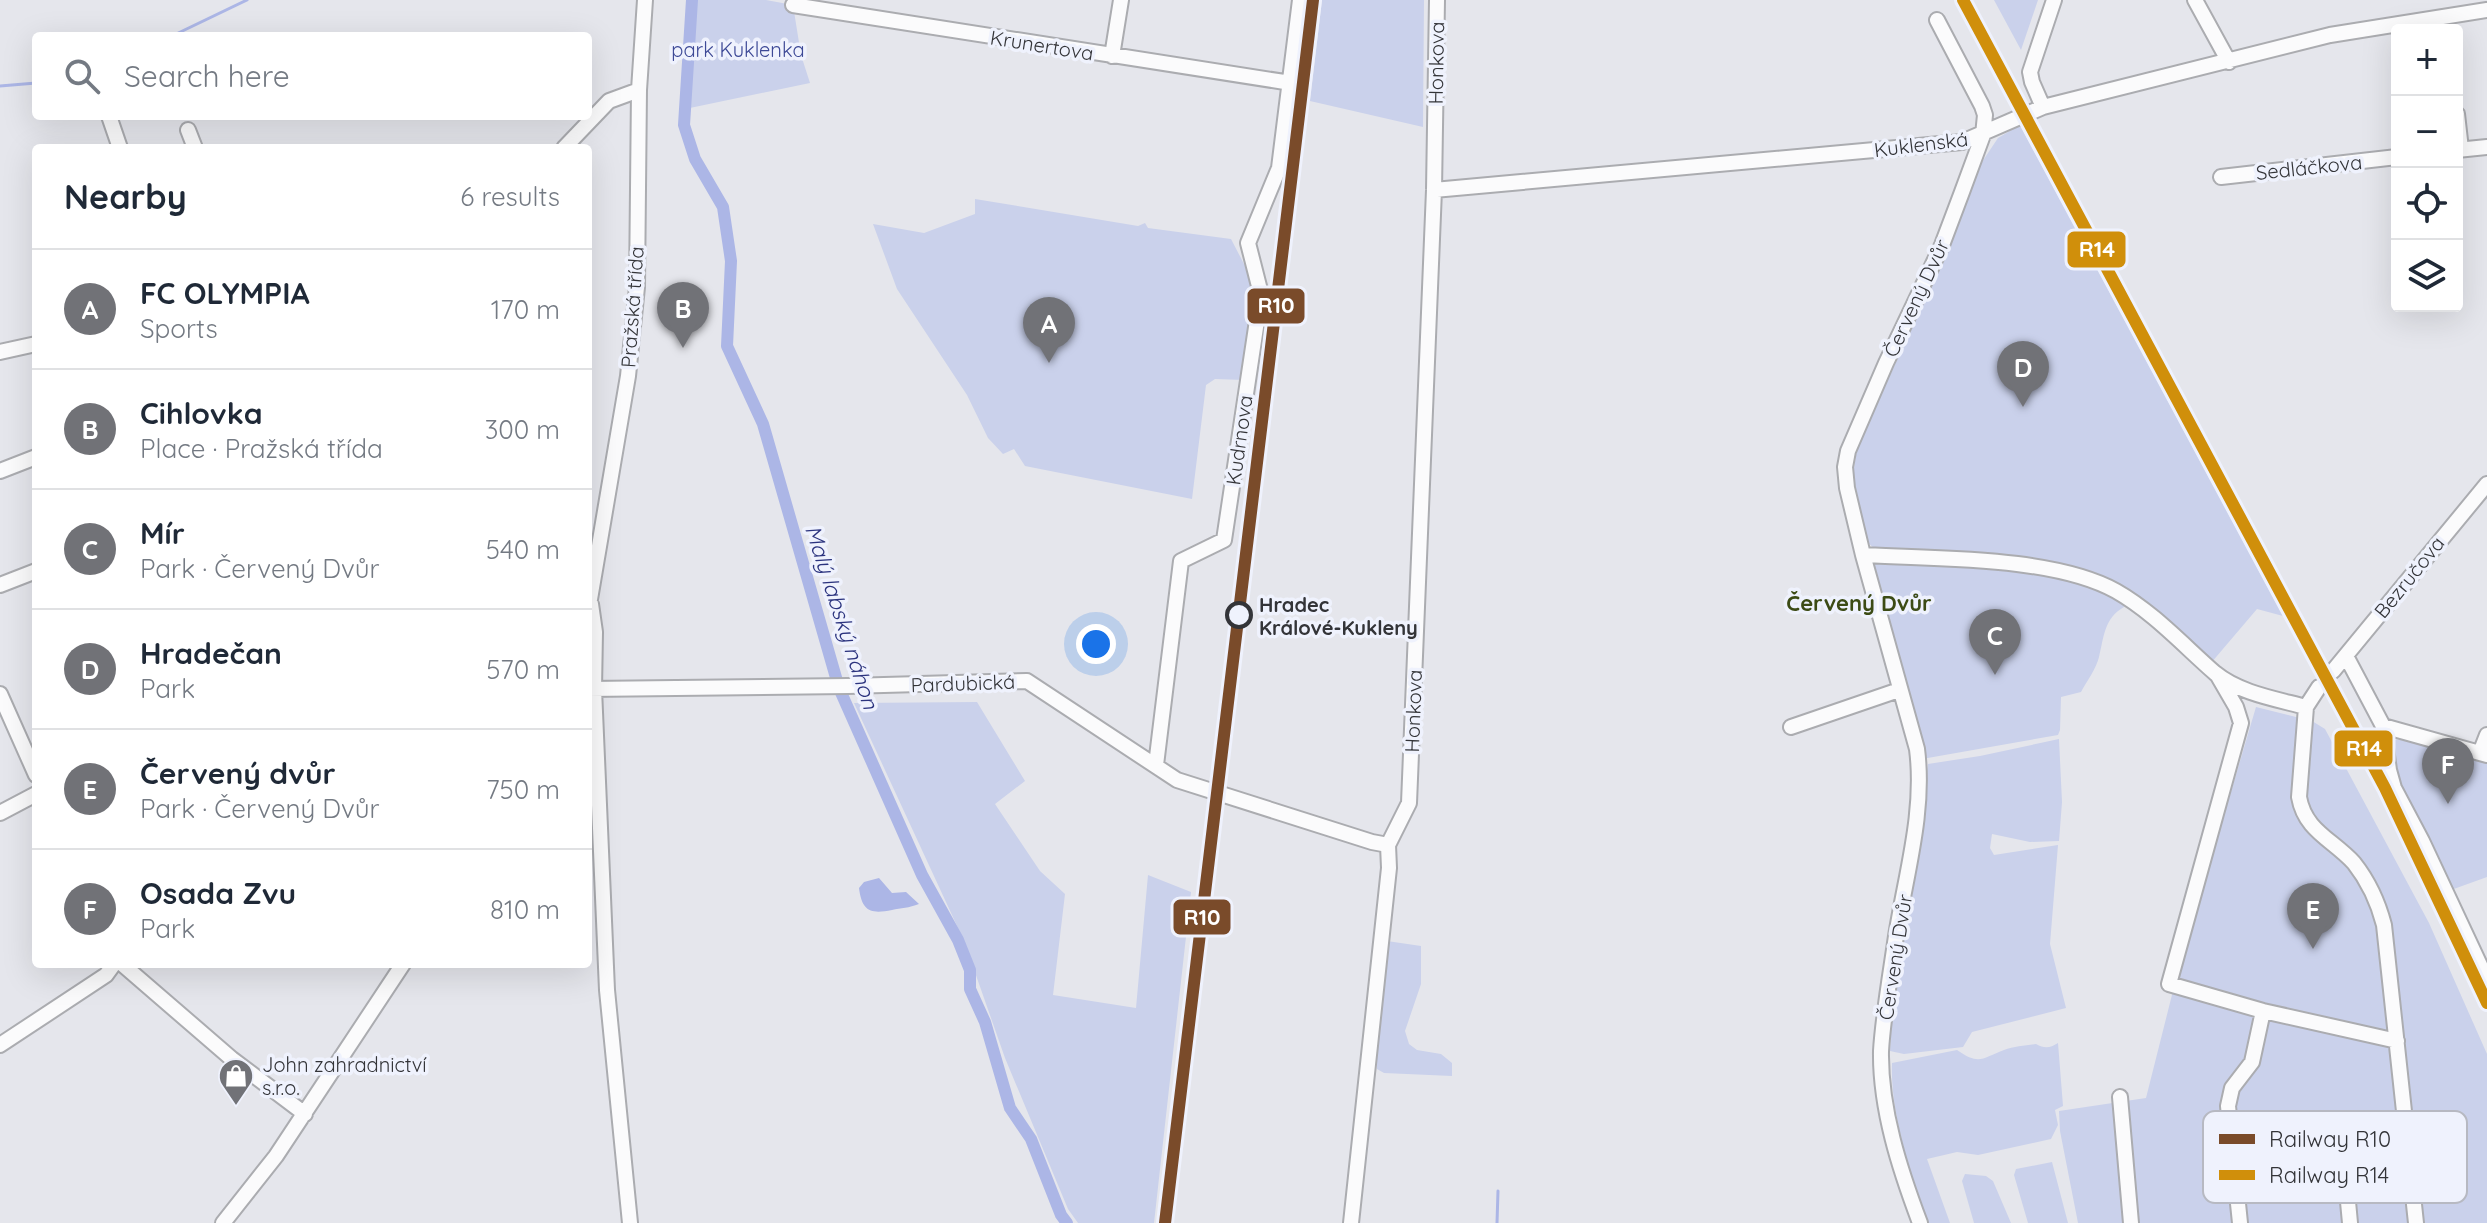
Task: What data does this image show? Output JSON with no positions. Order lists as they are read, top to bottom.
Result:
{
  "streets": {
    "street": [
      "Krunertova",
      "Honkova",
      "Kuklenská",
      "Sedláčkova",
      "Červený Dvůr",
      "Pražská třída",
      "Kudrnova",
      "Bezručova",
      "Pardubická"
    ]
  },
  "crossings": [
    ["Krunertova", "Kudrnova"],
    ["Honkova", "Kuklenská"],
    ["Honkova", "Pardubická"],
    ["Kuklenská", "Červený Dvůr"],
    ["Kudrnova", "Pardubická"]
  ],
  "districts": ["Červený Dvůr"],
  "water": ["Malý labský náhon"],
  "parks": ["park Kuklenka"],
  "places": {
    "other": ["Hradec Králové-Kukleny"],
    "shop": ["John zahradnictví s.r.o."]
  },
  "lines": ["rail line R10", "rail line R14"],
  "legend": ["Railway R10", "Railway R14"],
  "page": {
    "map_buttons": ["+", "−"],
    "search": "Search here",
    "heading": ["Nearby", "6 results"],
    "list": [
      {
        "mark": "A",
        "name": "FC OLYMPIA",
        "note": "Sports",
        "value": "170 m"
      },
      {
        "mark": "B",
        "name": "Cihlovka",
        "note": "Place · Pražská třída",
        "value": "300 m"
      },
      {
        "mark": "C",
        "name": "Mír",
        "note": "Park · Červený Dvůr",
        "value": "540 m"
      },
      {
        "mark": "D",
        "name": "Hradečan",
        "note": "Park",
        "value": "570 m"
      },
      {
        "mark": "E",
        "name": "Červený dvůr",
        "note": "Park · Červený Dvůr",
        "value": "750 m"
      },
      {
        "mark": "F",
        "name": "Osada Zvu",
        "note": "Park",
        "value": "810 m"
      }
    ],
    "pins": [
      "B",
      "A",
      "D",
      "C",
      "F",
      "E"
    ]
  }
}
